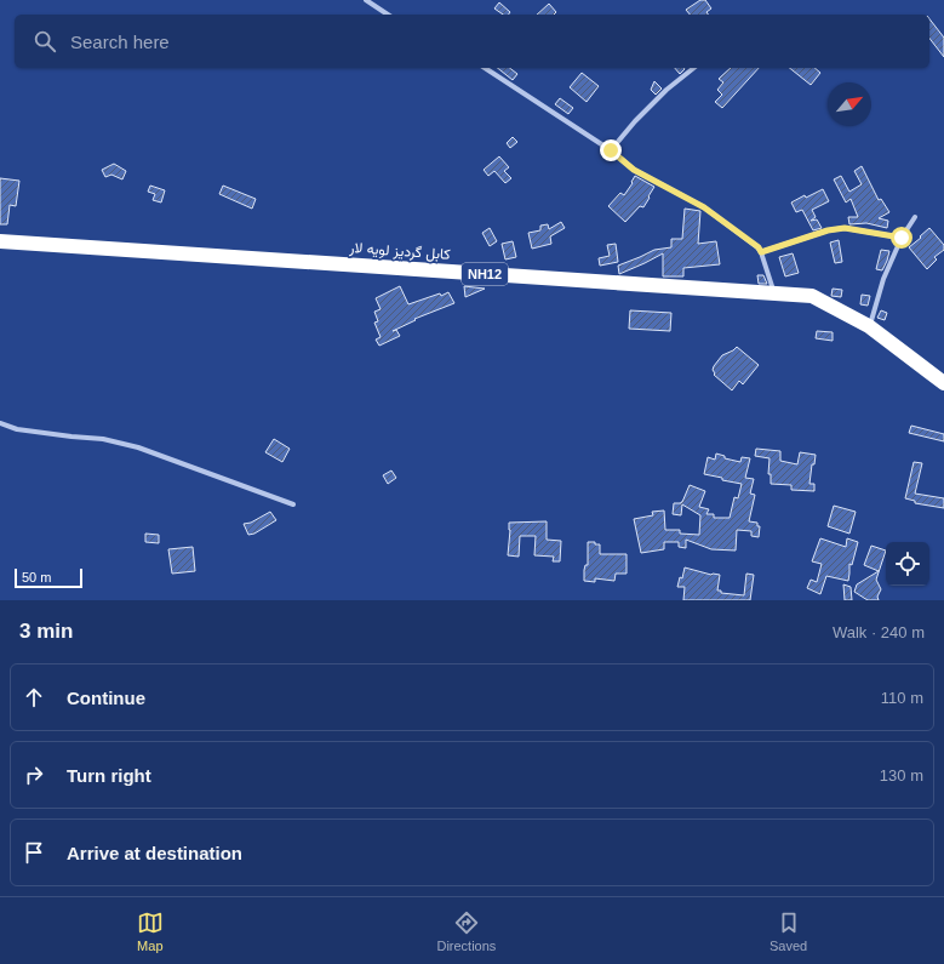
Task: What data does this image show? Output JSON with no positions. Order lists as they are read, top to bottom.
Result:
{
  "streets": {
    "highway": ["کابل گردیز لویه لار", "NH12"]
  },
  "scale_bar": "50 m",
  "north": "top right",
  "page": {
    "search": "Search here",
    "scale": "50 m",
    "heading": ["3 min", "Walk · 240 m"],
    "list": [
      ["Continue", "110 m"],
      ["Turn right", "130 m"],
      "Arrive at destination"
    ],
    "nav": ["Map", "Directions", "Saved"]
  }
}
